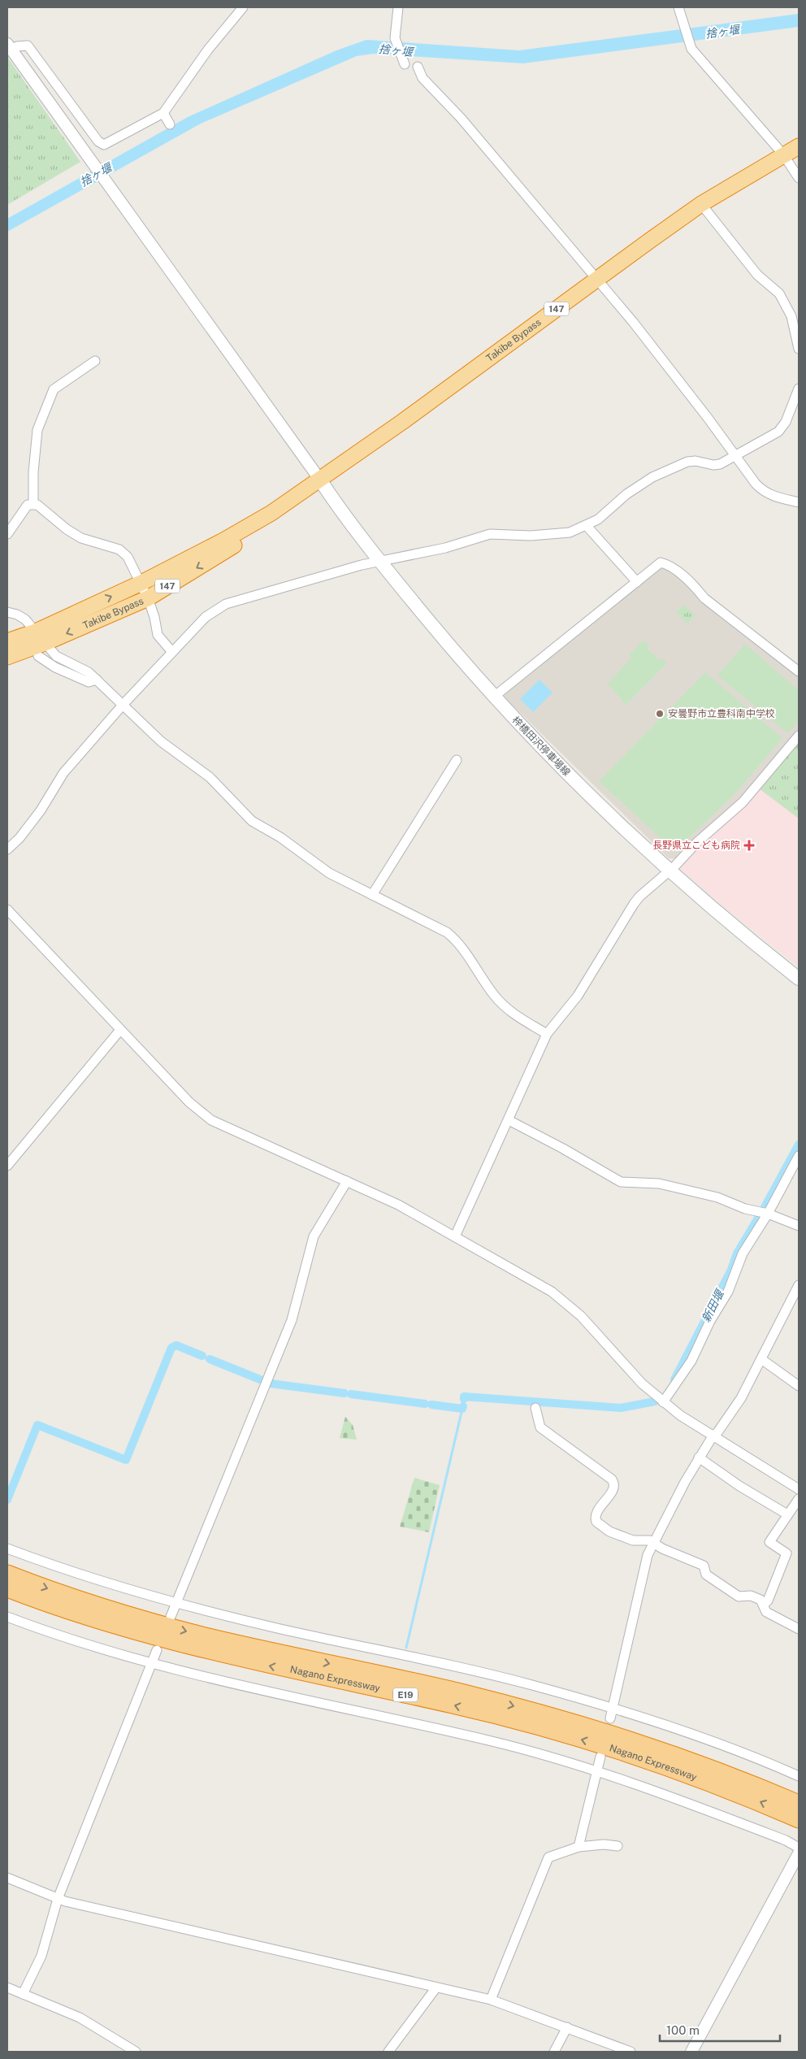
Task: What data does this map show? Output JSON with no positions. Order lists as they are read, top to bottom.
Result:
{
  "streets": {
    "highway": [
      "147",
      "Takibe Bypass",
      "Nagano Expressway",
      "E19"
    ],
    "main road": ["梓橋田沢停車場線"]
  },
  "crossings": [
    ["Takibe Bypass", "梓橋田沢停車場線"]
  ],
  "water": ["捨ヶ堰", "新田堰"],
  "places": {
    "other": ["安曇野市立豊科南中学校"],
    "health": ["長野県立こども病院"]
  },
  "scale_bar": "100 m"
}
